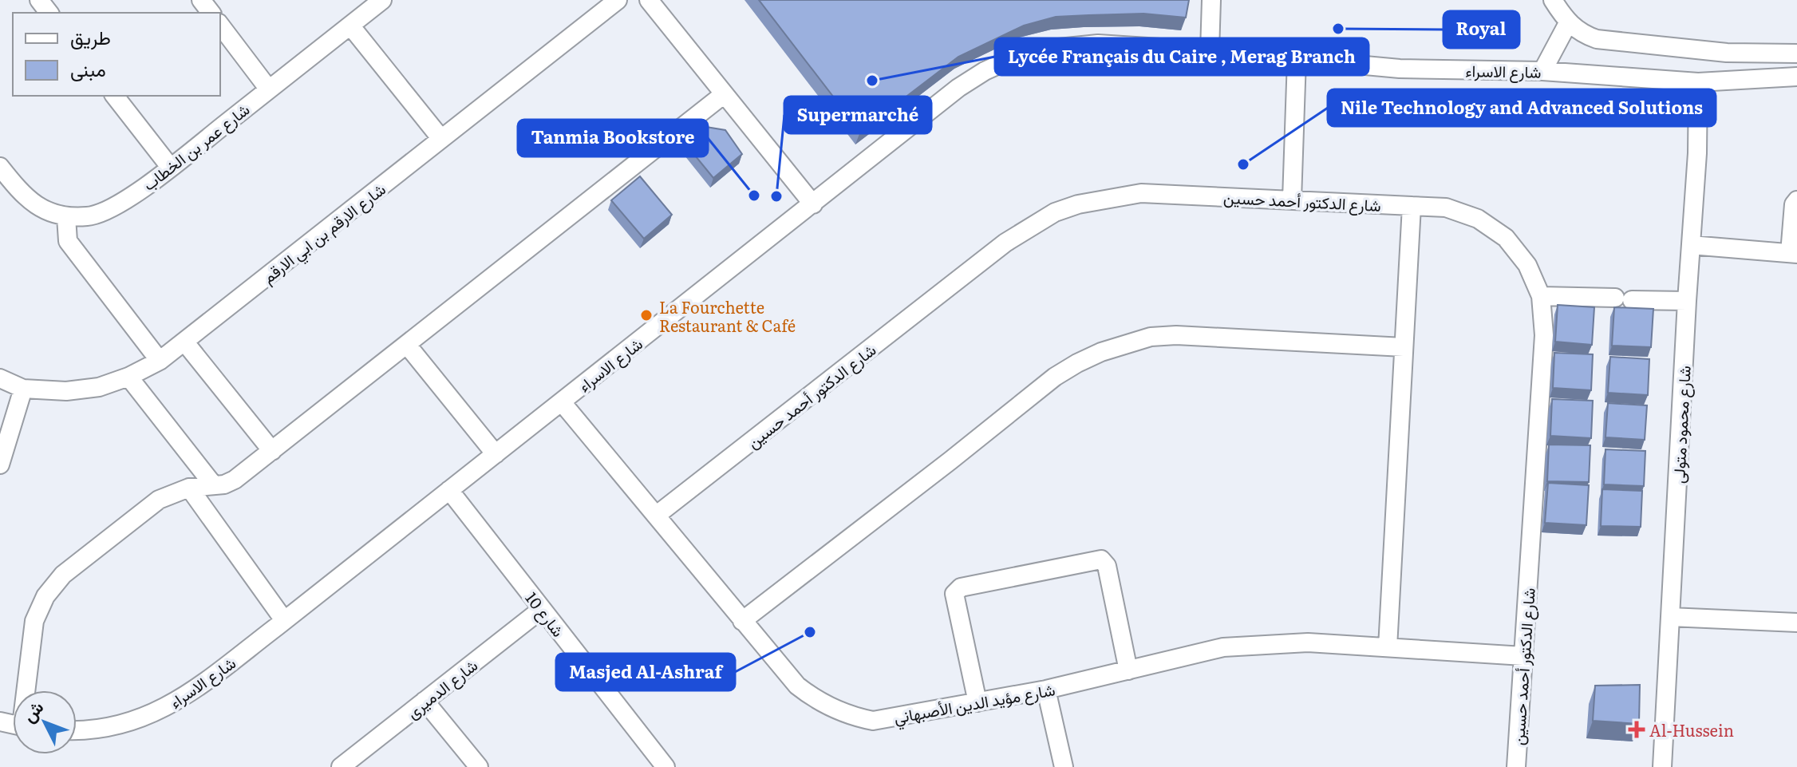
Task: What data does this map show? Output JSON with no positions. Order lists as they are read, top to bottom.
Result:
{
  "streets": {
    "street": [
      "شارع الاسراء",
      "شارع عمر بن الخطاب",
      "شارع الدكتور أحمد حسين",
      "شارع الارقم بن ابي الارقم",
      "شارع محمود متولى",
      "شارع 10",
      "شارع الدميرى",
      "شارع مؤيد الدين الأصبهاني"
    ]
  },
  "crossings": [
    ["شارع الاسراء", "شارع محمود متولى"],
    ["شارع الاسراء", "شارع 10"],
    ["شارع الاسراء", "شارع مؤيد الدين الأصبهاني"],
    ["شارع الدكتور أحمد حسين", "شارع مؤيد الدين الأصبهاني"],
    ["شارع 10", "شارع الدميرى"]
  ],
  "places": {
    "other": [
      "Royal",
      "Lycée Français du Caire , Merag Branch",
      "Nile Technology and Advanced Solutions",
      "Tanmia Bookstore",
      "Supermarché",
      "La Fourchette Restaurant & Café",
      "Masjed Al-Ashraf"
    ],
    "health": ["Al-Hussein"]
  },
  "legend": ["طريق", "مبنى"],
  "north": "top left"
}
